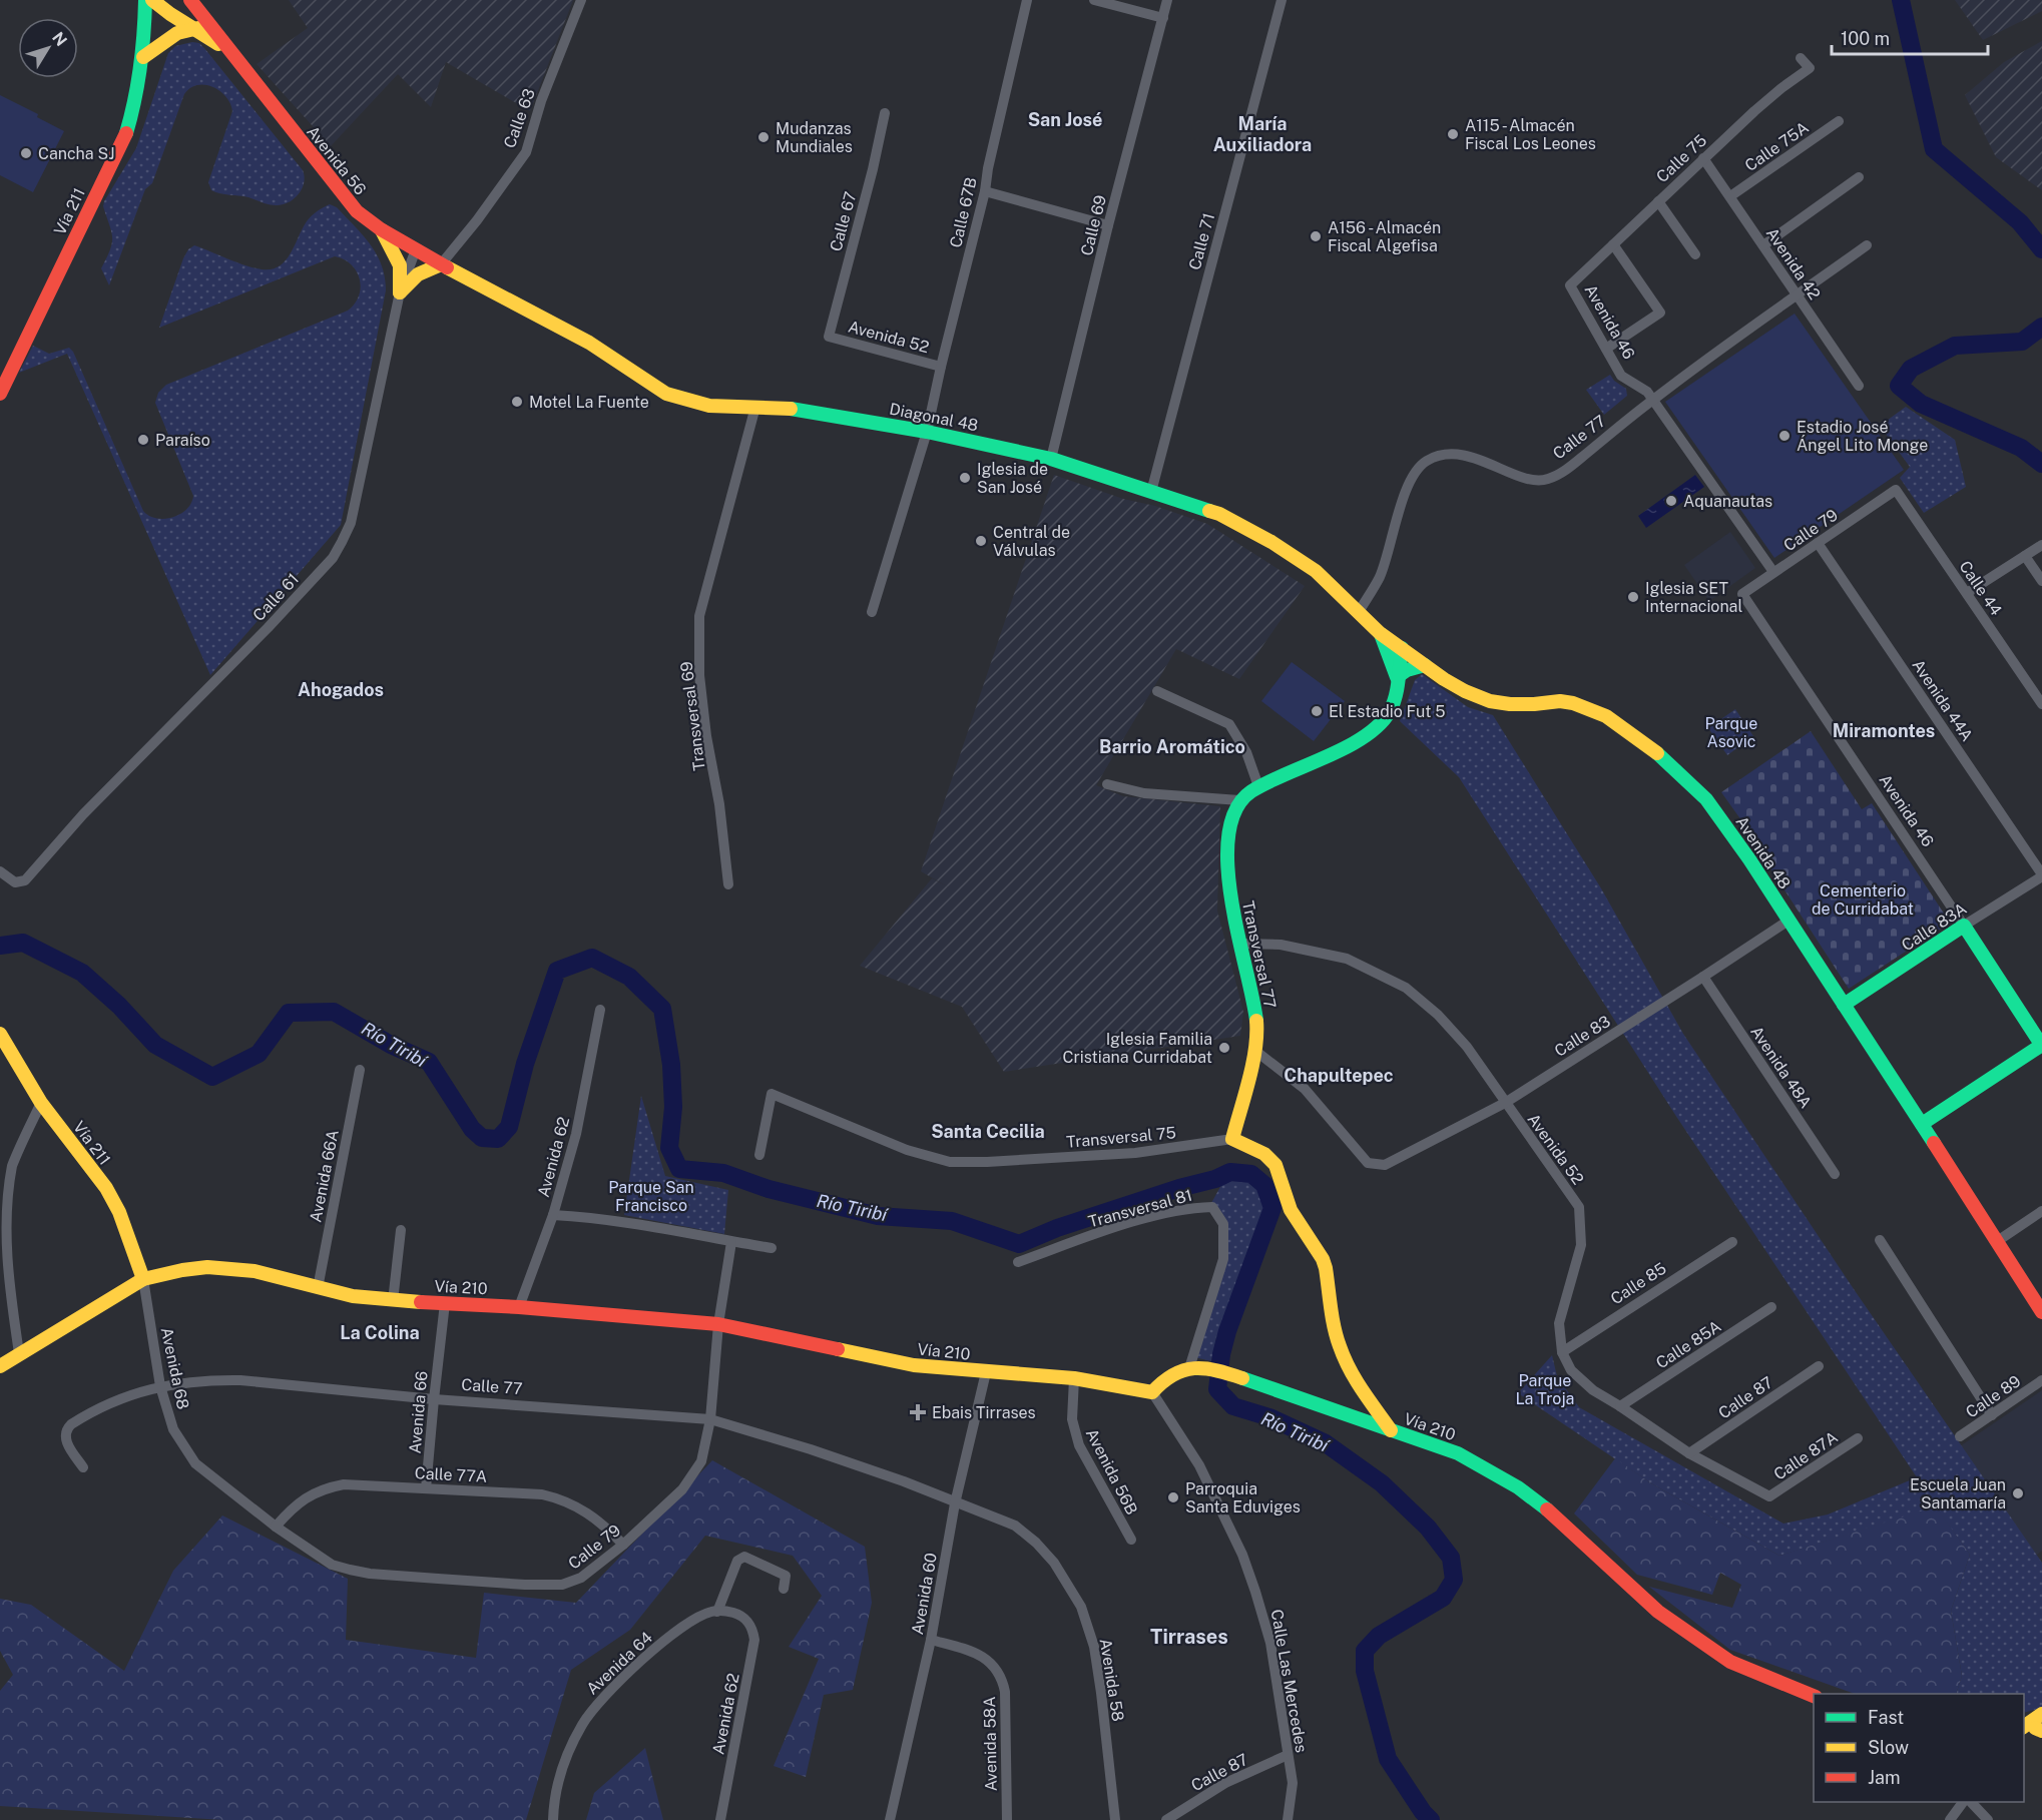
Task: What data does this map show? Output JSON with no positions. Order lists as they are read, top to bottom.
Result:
{
  "streets": {
    "street": [
      "Calle 63",
      "Calle 75A",
      "Calle 75",
      "Avenida 56",
      "Vía 211",
      "Calle 67B",
      "Calle 67",
      "Calle 69",
      "Calle 71",
      "Avenida 42",
      "Avenida 46",
      "Avenida 52",
      "Diagonal 48",
      "Calle 77",
      "Calle 79",
      "Calle 44",
      "Calle 61",
      "Avenida 44A",
      "Transversal 69",
      "Avenida 48",
      "Calle 83A",
      "Transversal 77",
      "Calle 83",
      "Avenida 48A",
      "Transversal 75",
      "Avenida 62",
      "Avenida 66A",
      "Transversal 81",
      "Calle 85",
      "Vía 210",
      "Calle 85A",
      "Avenida 68",
      "Calle 89",
      "Calle 87",
      "Avenida 66",
      "Calle 87A",
      "Avenida 56B",
      "Calle 77A",
      "Avenida 60",
      "Avenida 64",
      "Avenida 58",
      "Calle Las Mercedes",
      "Avenida 58A"
    ]
  },
  "crossings": [
    ["Calle 63", "Avenida 56"],
    ["Calle 63", "Diagonal 48"],
    ["Calle 75A", "Avenida 42"],
    ["Calle 75", "Avenida 42"],
    ["Calle 75", "Avenida 46"],
    ["Avenida 56", "Diagonal 48"],
    ["Avenida 56", "Calle 61"],
    ["Vía 211", "Vía 210"],
    ["Vía 211", "Avenida 68"],
    ["Calle 67B", "Avenida 52"],
    ["Calle 67B", "Diagonal 48"],
    ["Calle 67", "Avenida 52"],
    ["Calle 69", "Diagonal 48"],
    ["Calle 71", "Diagonal 48"],
    ["Avenida 42", "Calle 77"],
    ["Avenida 46", "Calle 77"],
    ["Avenida 46", "Calle 79"],
    ["Avenida 46", "Calle 83A"],
    ["Avenida 52", "Transversal 77"],
    ["Avenida 52", "Calle 83"],
    ["Avenida 52", "Calle 85"],
    ["Avenida 52", "Calle 85A"],
    ["Avenida 52", "Calle 87"],
    ["Avenida 52", "Calle 87A"],
    ["Diagonal 48", "Calle 77"],
    ["Diagonal 48", "Transversal 69"],
    ["Diagonal 48", "Avenida 48"],
    ["Calle 77", "Calle 79"],
    ["Calle 77", "Avenida 68"],
    ["Calle 77", "Avenida 66"],
    ["Calle 77", "Avenida 60"],
    ["Calle 77", "Avenida 58"],
    ["Calle 79", "Calle 44"],
    ["Calle 79", "Avenida 44A"],
    ["Calle 79", "Vía 210"],
    ["Calle 79", "Avenida 68"],
    ["Calle 79", "Calle 77A"],
    ["Avenida 44A", "Calle 83A"],
    ["Avenida 48", "Calle 83A"],
    ["Avenida 48", "Calle 83"],
    ["Transversal 77", "Calle 83"],
    ["Transversal 77", "Transversal 75"],
    ["Calle 83", "Avenida 48A"],
    ["Avenida 62", "Vía 210"],
    ["Avenida 62", "Avenida 64"],
    ["Avenida 66A", "Vía 210"],
    ["Transversal 81", "Vía 210"],
    ["Vía 210", "Avenida 68"],
    ["Vía 210", "Avenida 66"],
    ["Vía 210", "Avenida 56B"],
    ["Vía 210", "Avenida 60"],
    ["Vía 210", "Calle Las Mercedes"],
    ["Avenida 68", "Calle 77A"],
    ["Calle 87", "Calle Las Mercedes"],
    ["Avenida 66", "Calle 77A"],
    ["Avenida 60", "Avenida 58"],
    ["Avenida 60", "Avenida 58A"]
  ],
  "districts": [
    "San José",
    "María Auxiliadora",
    "Ahogados",
    "Miramontes",
    "Barrio Aromático",
    "Chapultepec",
    "Santa Cecilia",
    "La Colina",
    "Tirrases"
  ],
  "water": ["Río Tiribí"],
  "parks": [
    "Parque Asovic",
    "Cementerio de Curridabat",
    "Parque San Francisco",
    "Parque La Troja"
  ],
  "places": {
    "other": [
      "A115 - Almacén Fiscal Los Leones",
      "Mudanzas Mundiales",
      "Cancha SJ",
      "A156 - Almacén Fiscal Algefisa",
      "Motel La Fuente",
      "Estadio José Ángel Lito Monge",
      "Paraíso",
      "Iglesia de San José",
      "Aquanautas",
      "Central de Válvulas",
      "Iglesia SET Internacional",
      "El Estadio Fut 5",
      "Iglesia Familia Cristiana Curridabat",
      "Escuela Juan Santamaría",
      "Parroquia Santa Eduviges"
    ],
    "health": ["Ebais Tirrases"]
  },
  "legend": ["Fast", "Slow", "Jam"],
  "scale_bar": "100 m",
  "north": "top right"
}
